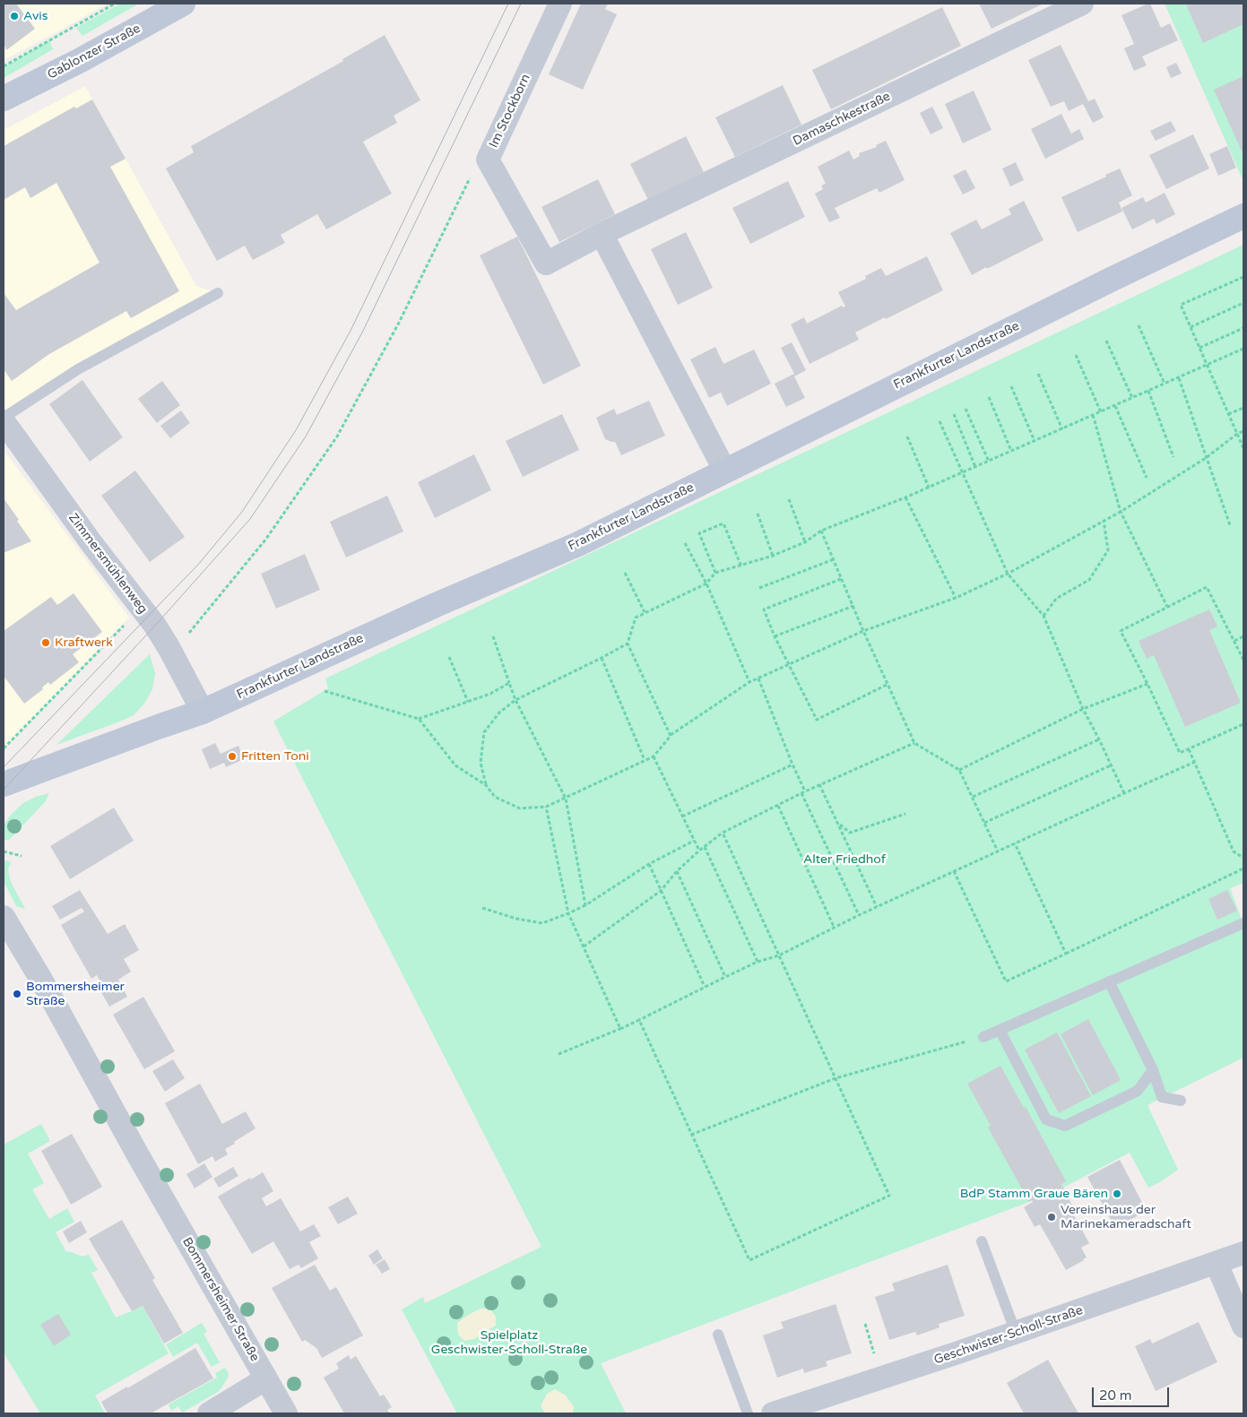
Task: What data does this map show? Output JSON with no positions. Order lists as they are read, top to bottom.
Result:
{
  "streets": {
    "main road": ["Gablonzer Straße", "Frankfurter Landstraße"],
    "street": [
      "Im Stockborn",
      "Damaschkestraße",
      "Zimmersmühlenweg",
      "Bommersheimer Straße",
      "Geschwister-Scholl-Straße"
    ]
  },
  "crossings": [
    ["Im Stockborn", "Damaschkestraße"],
    ["Frankfurter Landstraße", "Zimmersmühlenweg"]
  ],
  "parks": ["Alter Friedhof", "Spielplatz Geschwister-Scholl-Straße"],
  "places": [
    "Avis",
    "Kraftwerk",
    "Fritten Toni",
    "Bommersheimer Straße",
    "BdP Stamm Graue Bären",
    "Vereinshaus der Marinekameradschaft"
  ],
  "scale_bar": "20 m"
}
